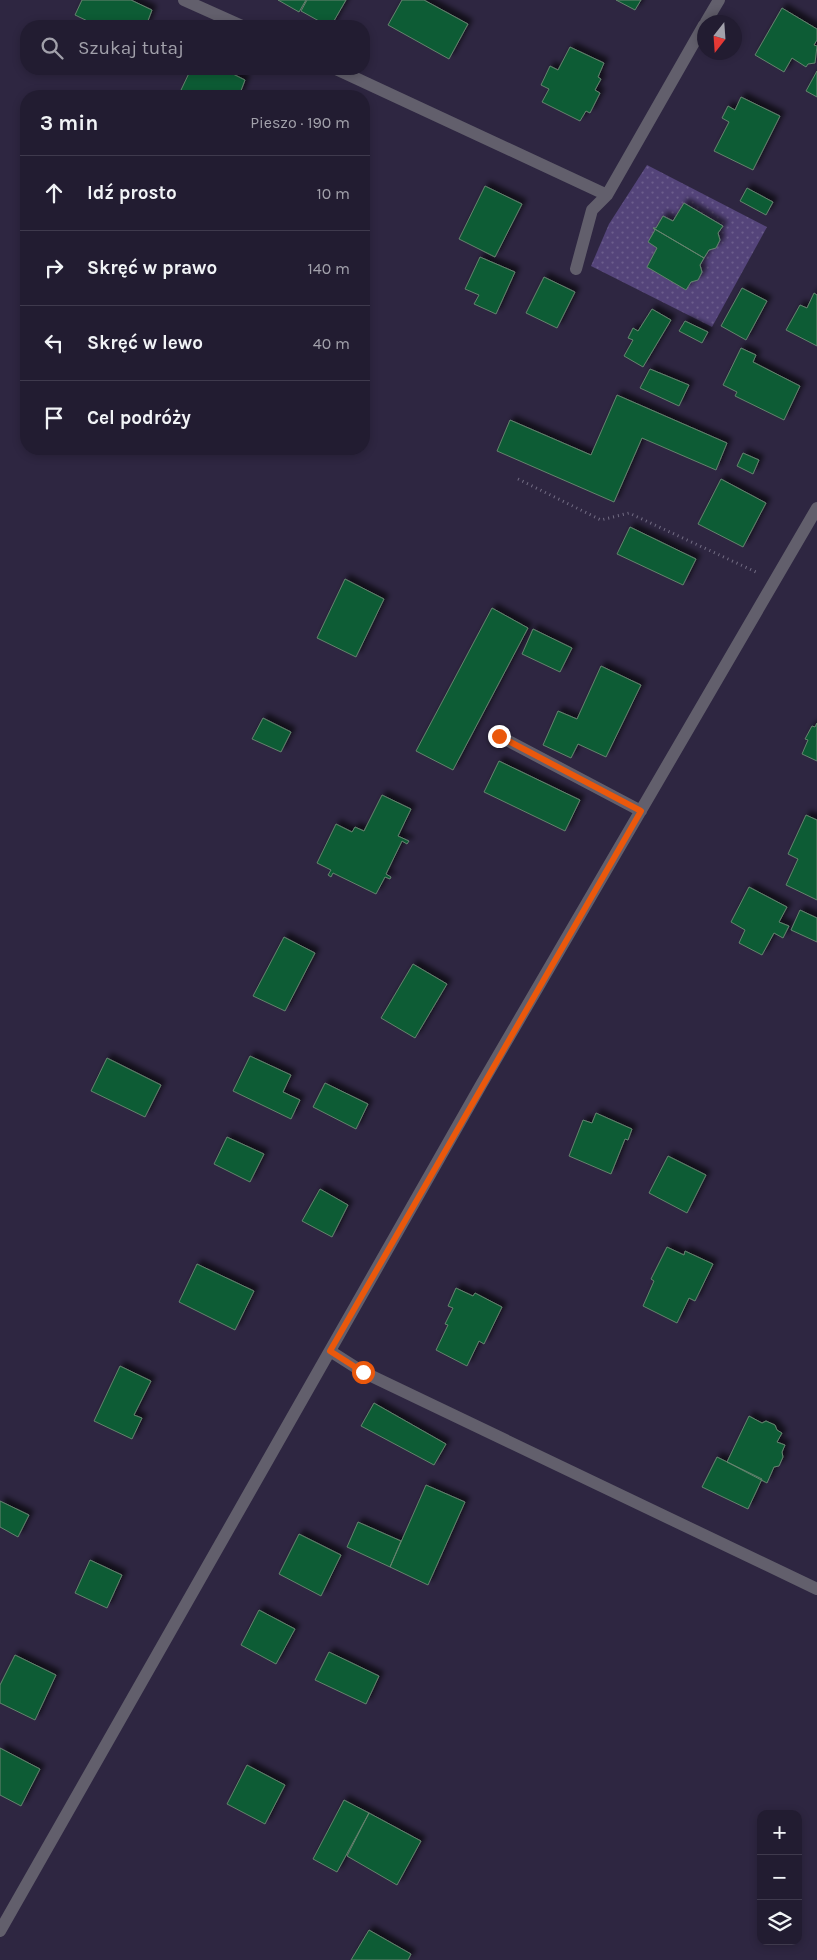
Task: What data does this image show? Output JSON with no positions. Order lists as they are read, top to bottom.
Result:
{
  "north": "bottom",
  "page": {
    "search": "Szukaj tutaj",
    "heading": ["3 min", "Pieszo · 190 m"],
    "list": [
      ["Idź prosto", "10 m"],
      ["Skręć w prawo", "140 m"],
      ["Skręć w lewo", "40 m"],
      "Cel podróży"
    ],
    "map_buttons": ["+", "−"]
  }
}
